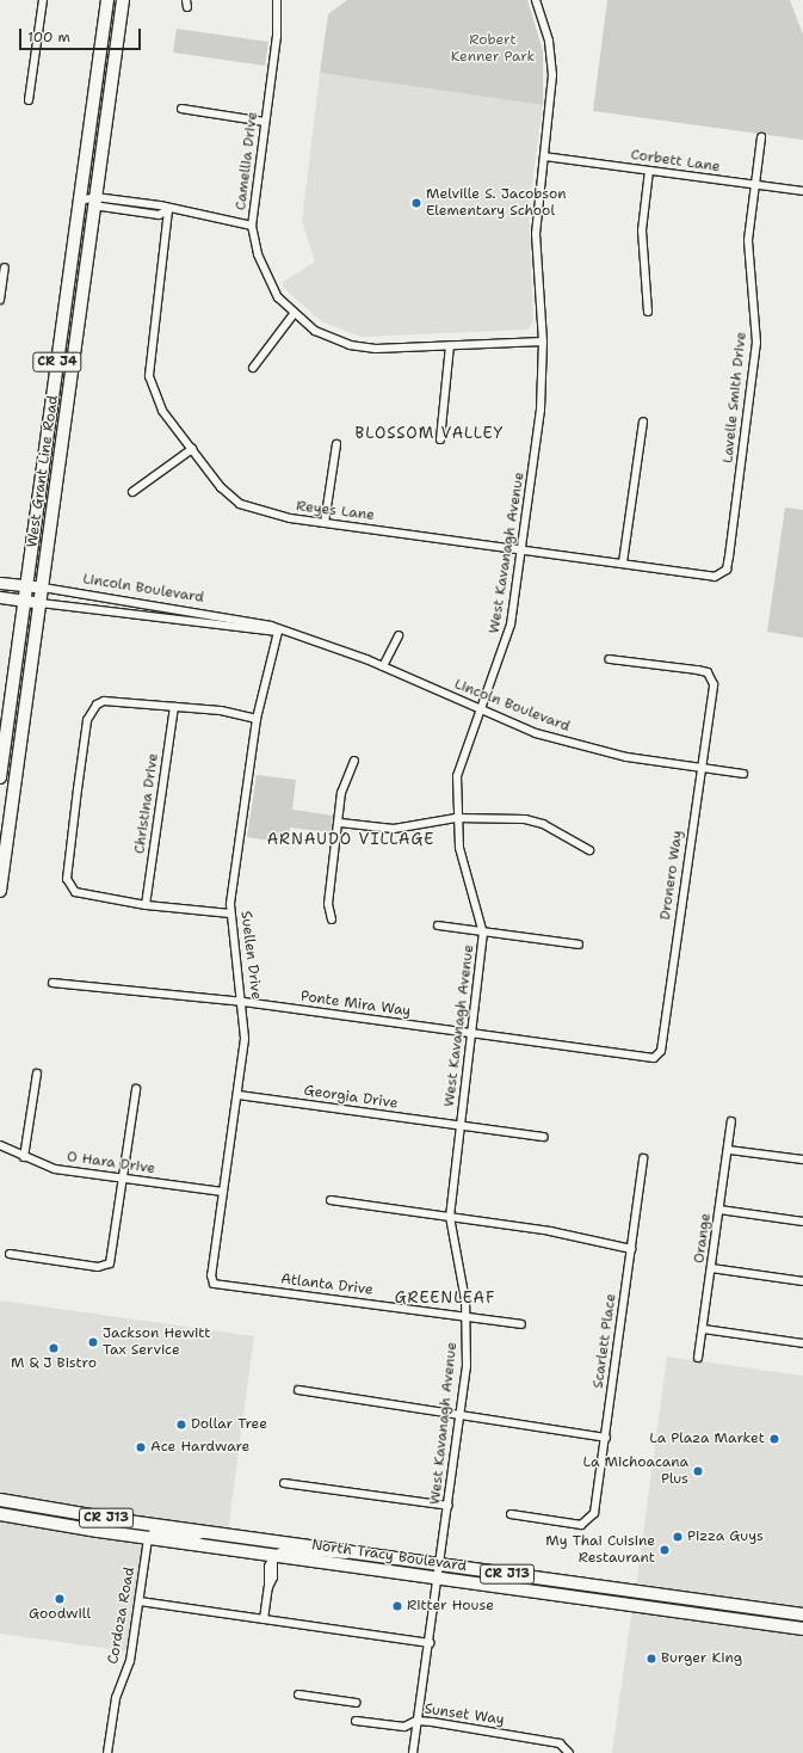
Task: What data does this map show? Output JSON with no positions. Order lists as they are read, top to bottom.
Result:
{
  "streets": {
    "main road": [
      "CR J4",
      "West Grant Line Road",
      "CR J13",
      "North Tracy Boulevard"
    ],
    "street": [
      "Camellia Drive",
      "Corbett Lane",
      "Lavelle Smith Drive",
      "Reyes Lane",
      "West Kavanagh Avenue",
      "Lincoln Boulevard",
      "Christina Drive",
      "Dronero Way",
      "Suellen Drive",
      "Ponte Mira Way",
      "Georgia Drive",
      "O Hara Drive",
      "Orange",
      "Atlanta Drive",
      "Scarlett Place",
      "Cordoza Road",
      "Sunset Way"
    ]
  },
  "crossings": [
    ["Camellia Drive", "West Kavanagh Avenue"],
    ["Corbett Lane", "Lavelle Smith Drive"],
    ["Corbett Lane", "West Kavanagh Avenue"],
    ["Lavelle Smith Drive", "Reyes Lane"],
    ["West Grant Line Road", "Lincoln Boulevard"],
    ["Reyes Lane", "West Kavanagh Avenue"],
    ["West Kavanagh Avenue", "Lincoln Boulevard"],
    ["West Kavanagh Avenue", "Ponte Mira Way"],
    ["West Kavanagh Avenue", "Georgia Drive"],
    ["West Kavanagh Avenue", "Atlanta Drive"],
    ["West Kavanagh Avenue", "North Tracy Boulevard"],
    ["West Kavanagh Avenue", "Sunset Way"],
    ["Lincoln Boulevard", "Dronero Way"],
    ["Lincoln Boulevard", "Suellen Drive"],
    ["Dronero Way", "Ponte Mira Way"],
    ["Suellen Drive", "Ponte Mira Way"],
    ["Suellen Drive", "Georgia Drive"],
    ["Suellen Drive", "O Hara Drive"],
    ["Suellen Drive", "Atlanta Drive"],
    ["North Tracy Boulevard", "Cordoza Road"]
  ],
  "districts": ["BLOSSOM VALLEY", "ARNAUDO VILLAGE", "GREENLEAF"],
  "parks": ["Robert Kenner Park"],
  "places": [
    "Melville S. Jacobson Elementary School",
    "Jackson Hewitt Tax Service",
    "M & J Bistro",
    "Dollar Tree",
    "La Plaza Market",
    "Ace Hardware",
    "La Michoacana Plus",
    "Pizza Guys",
    "My Thai Cuisine Restaurant",
    "Goodwill",
    "Ritter House",
    "Burger King"
  ],
  "scale_bar": "100 m"
}
